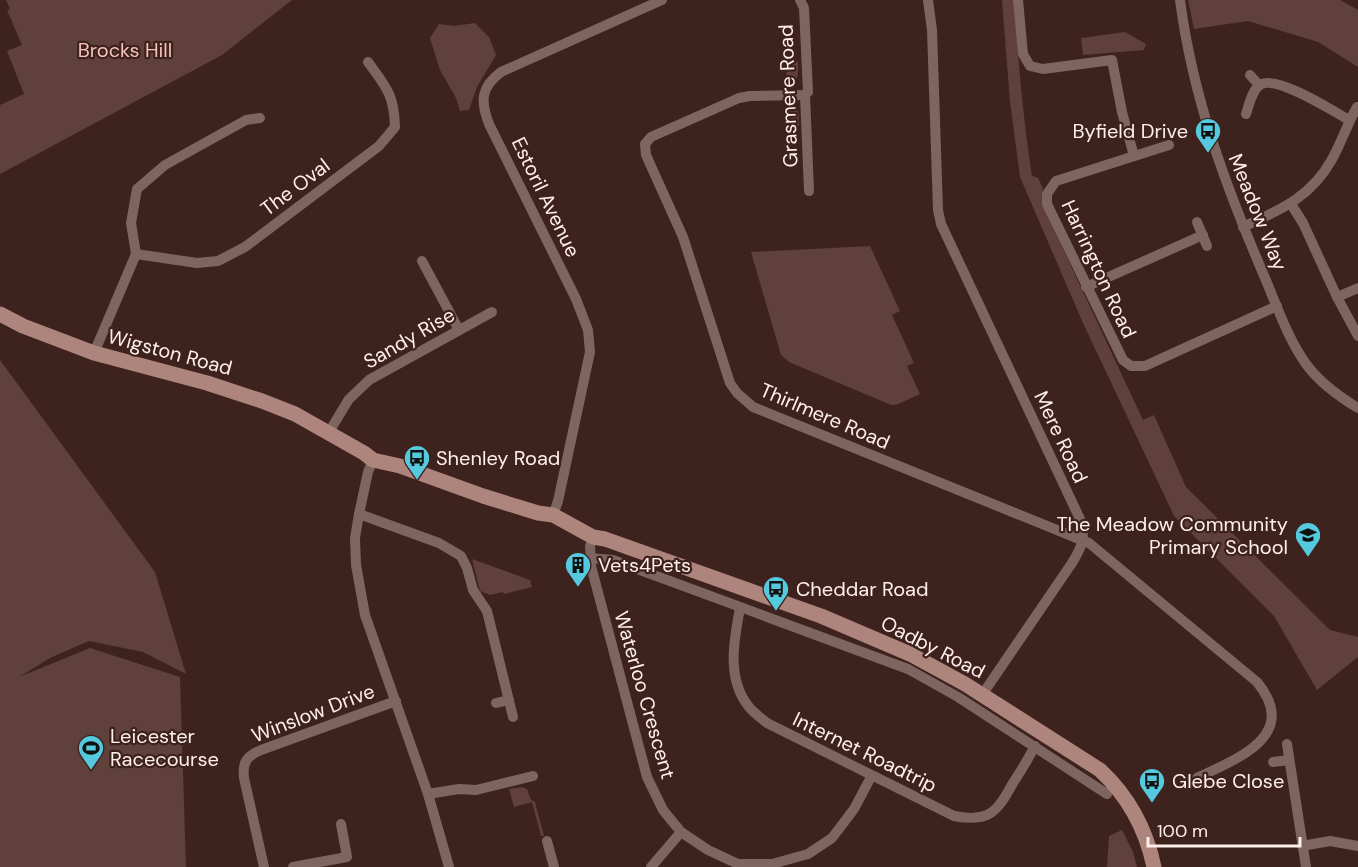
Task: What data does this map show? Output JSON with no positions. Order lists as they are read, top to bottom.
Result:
{
  "streets": {
    "main road": ["Wigston Road", "Oadby Road"],
    "street": [
      "Grasmere Road",
      "The Oval",
      "Estoril Avenue",
      "Meadow Way",
      "Harrington Road",
      "Sandy Rise",
      "Thirlmere Road",
      "Mere Road",
      "Waterloo Crescent",
      "Winslow Drive",
      "Internet Roadtrip"
    ]
  },
  "crossings": [
    ["Grasmere Road", "Thirlmere Road"],
    ["Estoril Avenue", "Oadby Road"],
    ["Meadow Way", "Harrington Road"],
    ["Sandy Rise", "Wigston Road"],
    ["Sandy Rise", "Oadby Road"],
    ["Wigston Road", "Oadby Road"],
    ["Thirlmere Road", "Mere Road"],
    ["Oadby Road", "Waterloo Crescent"],
    ["Oadby Road", "Internet Roadtrip"],
    ["Waterloo Crescent", "Internet Roadtrip"]
  ],
  "parks": ["Brocks Hill"],
  "places": {
    "bus stop": [
      "Byfield Drive",
      "Shenley Road",
      "Cheddar Road",
      "Glebe Close"
    ],
    "school or university": ["The Meadow Community Primary School"],
    "building": ["Vets4Pets"],
    "sports": ["Leicester Racecourse"]
  },
  "scale_bar": "100 m"
}
